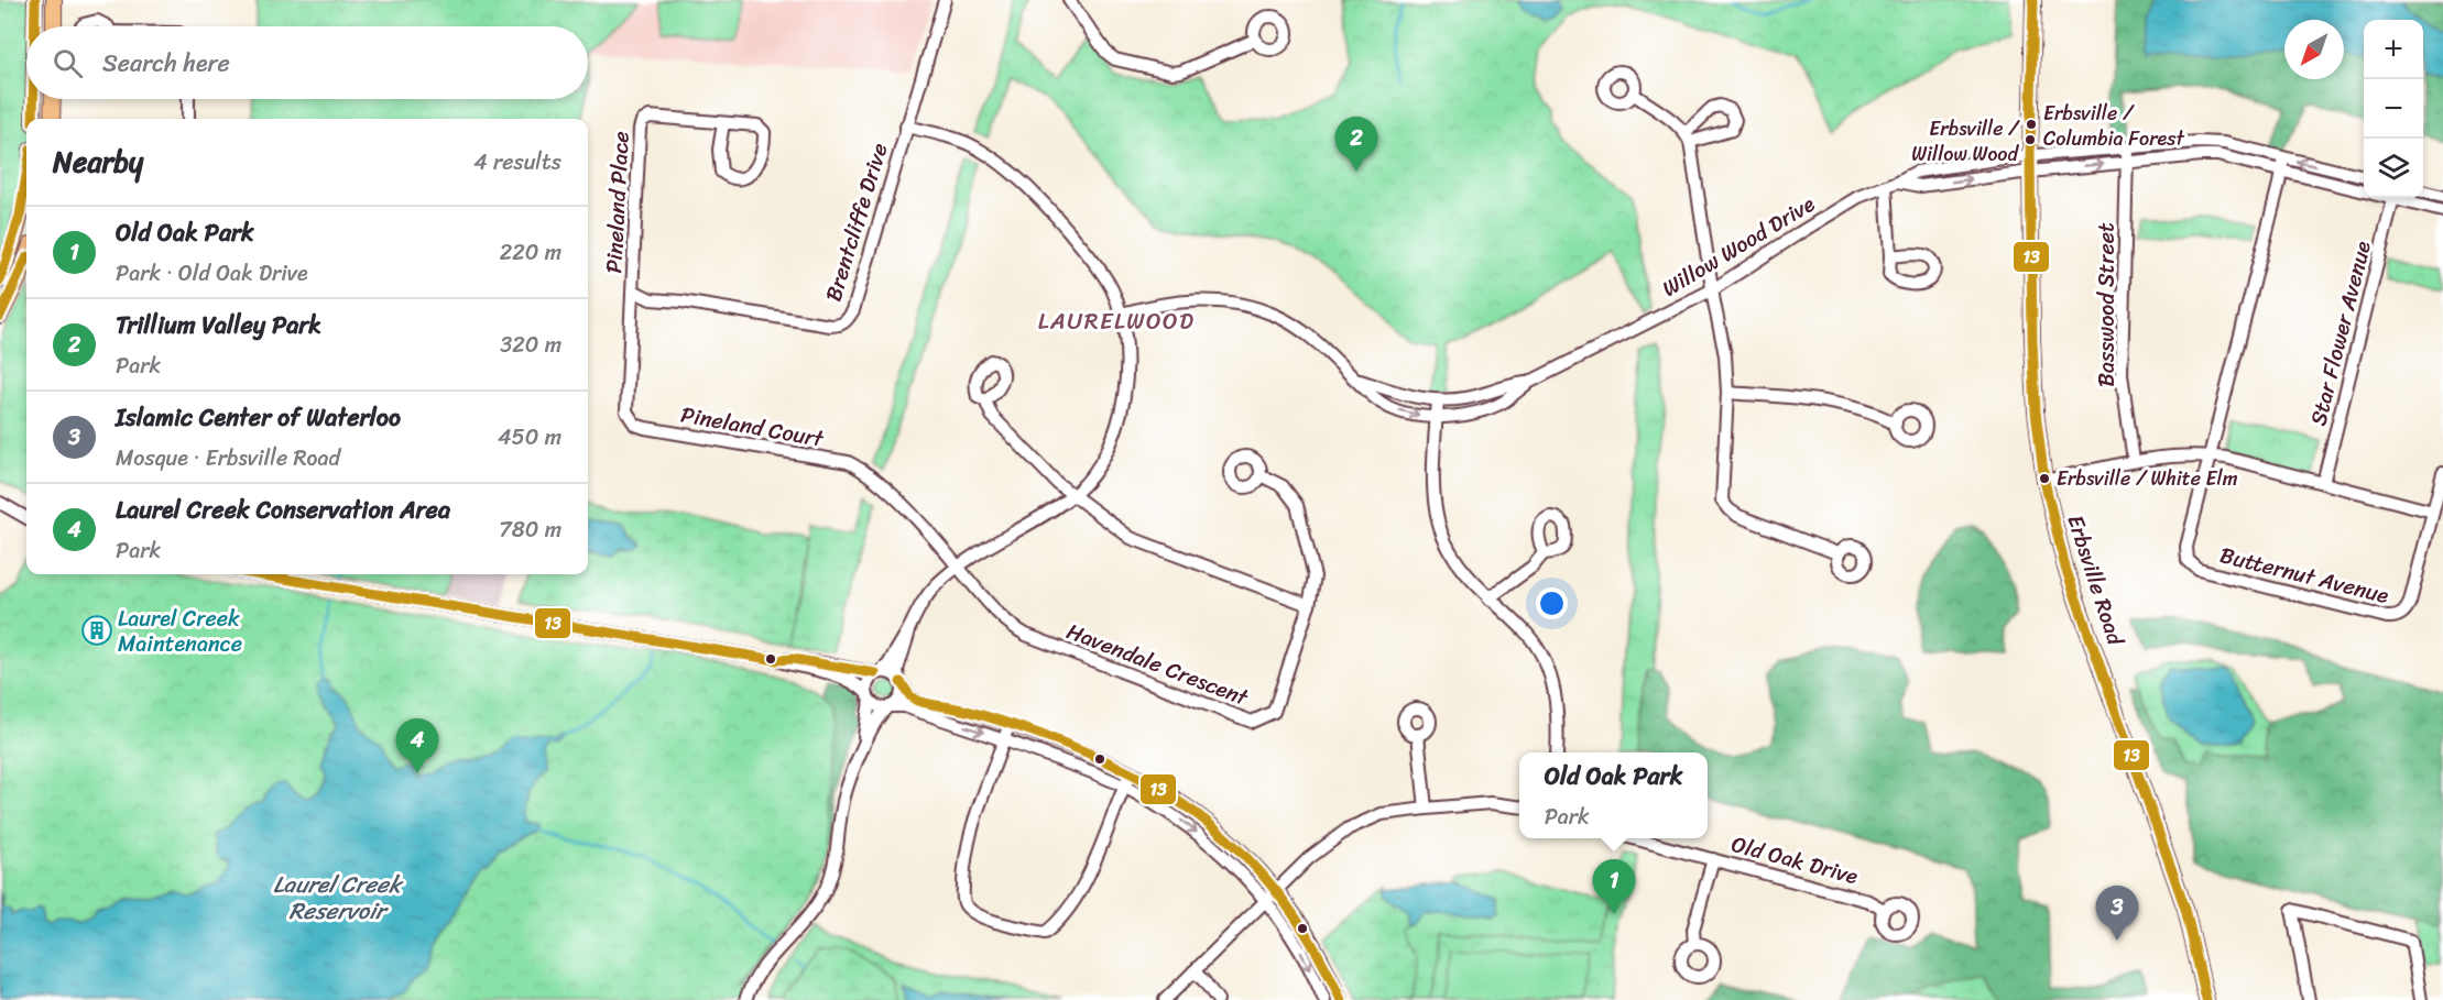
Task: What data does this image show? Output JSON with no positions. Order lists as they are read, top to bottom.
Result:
{
  "streets": {
    "main road": ["Erbsville Road"],
    "street": [
      "Pineland Place",
      "Brentcliffe Drive",
      "Willow Wood Drive",
      "Basswood Street",
      "Star Flower Avenue",
      "Pineland Court",
      "Butternut Avenue",
      "Havendale Crescent",
      "Old Oak Drive"
    ]
  },
  "crossings": [
    ["Pineland Place", "Brentcliffe Drive"],
    ["Pineland Place", "Pineland Court"],
    ["Brentcliffe Drive", "Pineland Court"],
    ["Willow Wood Drive", "Erbsville Road"],
    ["Pineland Court", "Havendale Crescent"]
  ],
  "districts": ["LAURELWOOD"],
  "water": ["Laurel Creek Reservoir"],
  "places": {
    "other": ["Erbsville / Columbia Forest", "Erbsville / Willow Wood", "Erbsville / White Elm"],
    "building": ["Laurel Creek Maintenance"]
  },
  "lines": ["transit line 13"],
  "north": "bottom left",
  "page": {
    "map_buttons": ["+", "−"],
    "search": "Search here",
    "pins": [
      "2",
      "4",
      "1",
      "3"
    ],
    "heading": ["Nearby", "4 results"],
    "list": [
      {
        "mark": "1",
        "name": "Old Oak Park",
        "note": "Park · Old Oak Drive",
        "value": "220 m"
      },
      {
        "mark": "2",
        "name": "Trillium Valley Park",
        "note": "Park",
        "value": "320 m"
      },
      {
        "mark": "3",
        "name": "Islamic Center of Waterloo",
        "note": "Mosque · Erbsville Road",
        "value": "450 m"
      },
      {
        "mark": "4",
        "name": "Laurel Creek Conservation Area",
        "note": "Park",
        "value": "780 m"
      }
    ],
    "popup": ["Old Oak Park", "Park"]
  }
}
